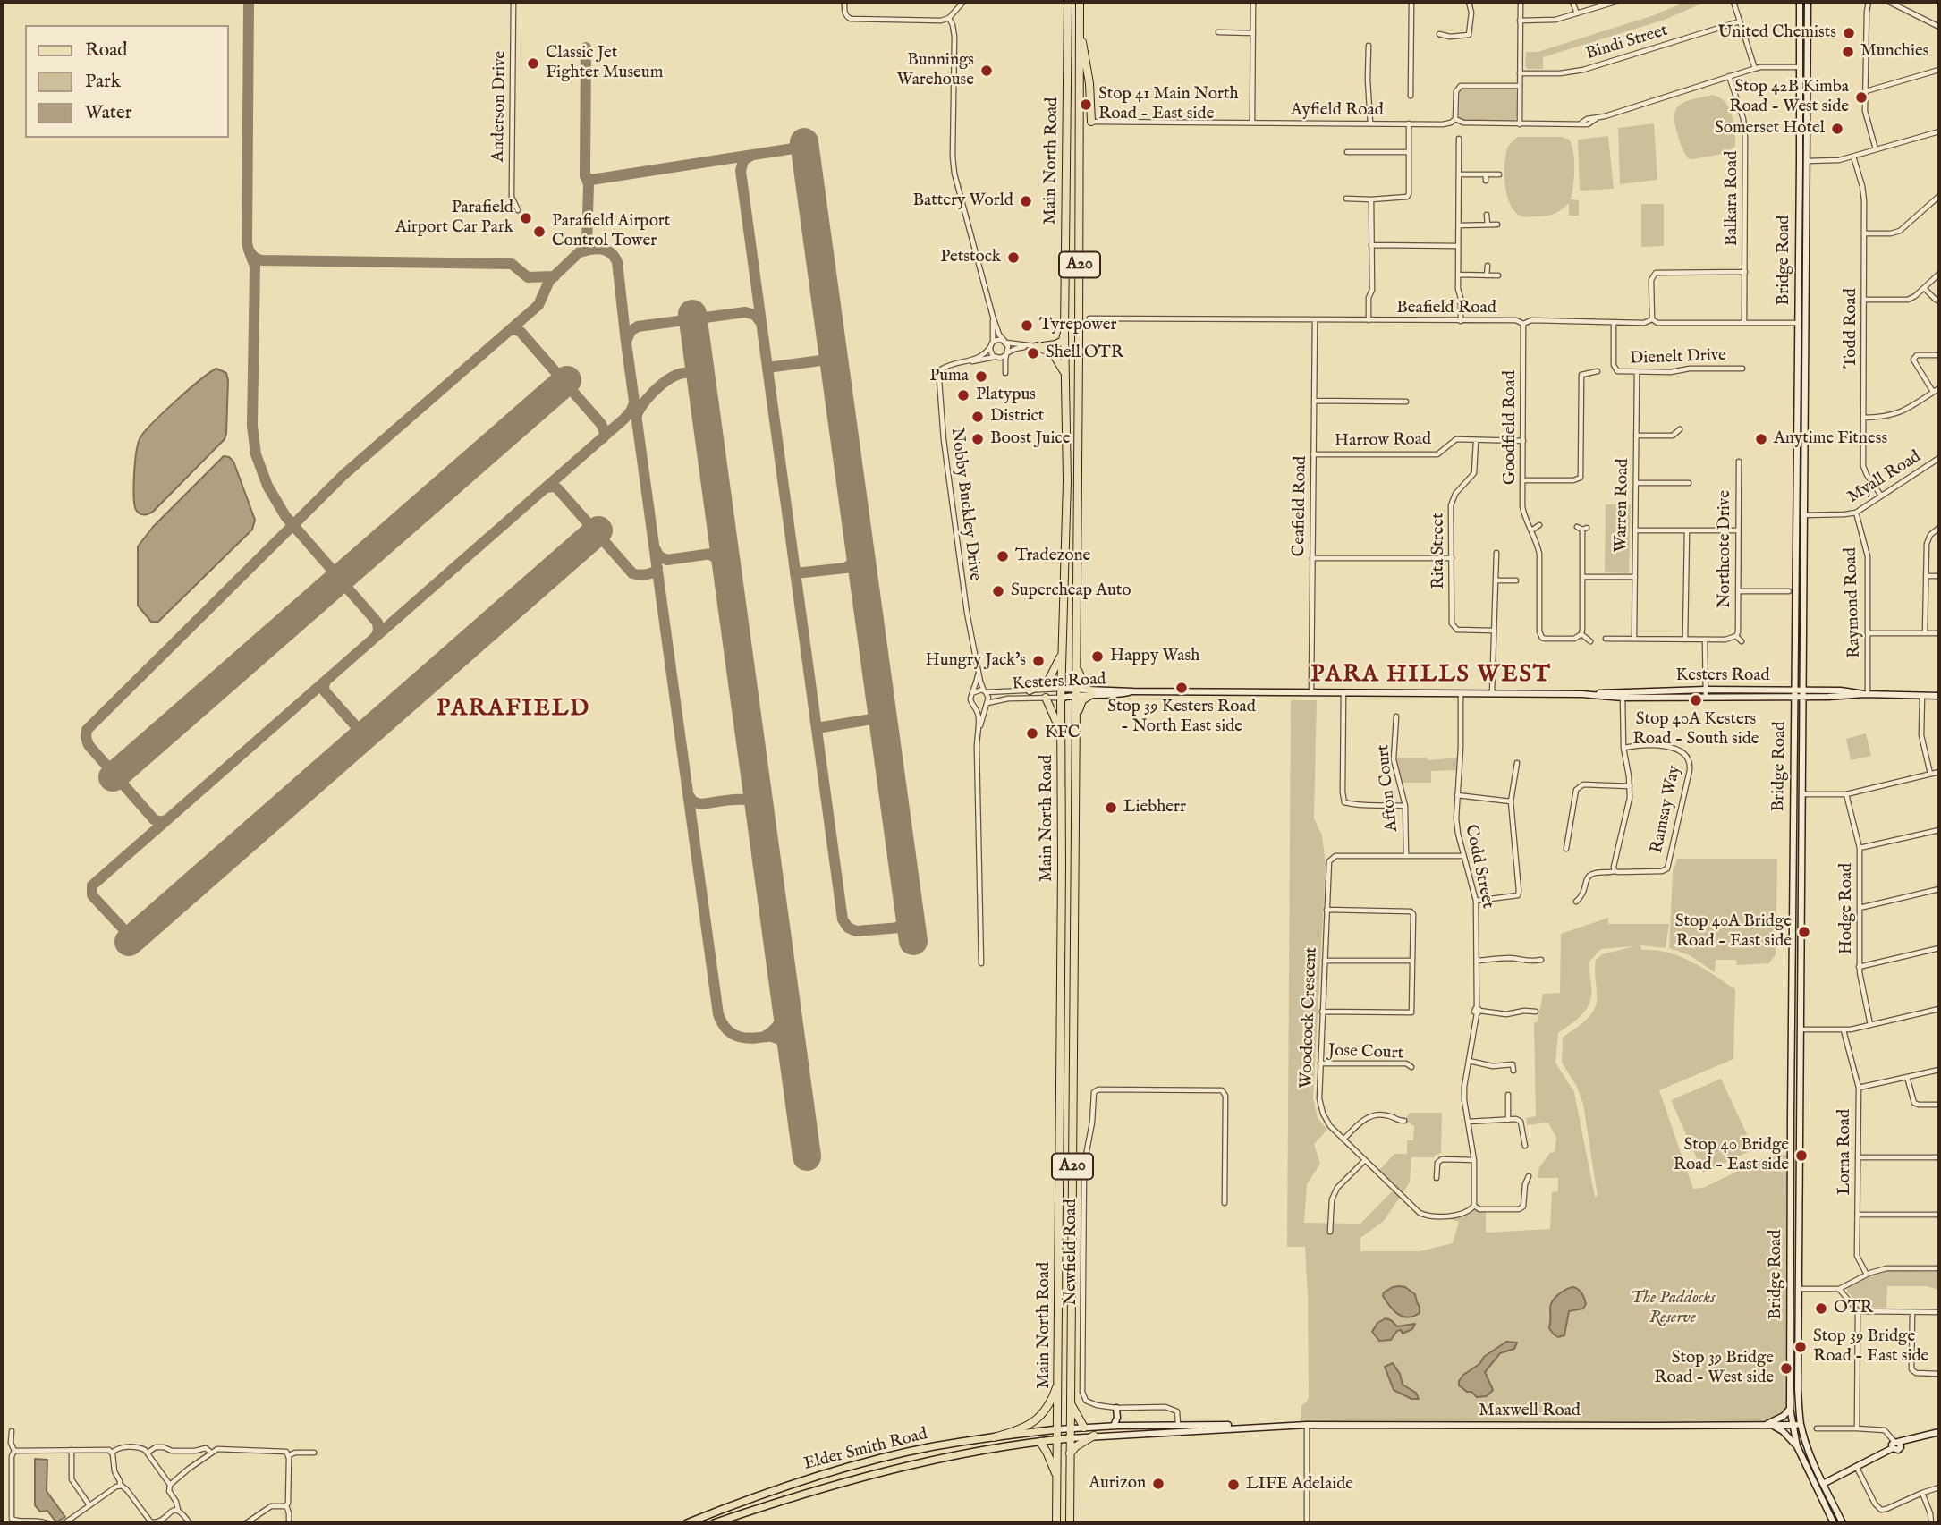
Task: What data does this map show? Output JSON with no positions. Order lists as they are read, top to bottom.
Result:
{
  "streets": {
    "highway": ["Main North Road", "A20"],
    "main road": [
      "Bridge Road",
      "Kesters Road",
      "Maxwell Road",
      "Elder Smith Road"
    ],
    "street": [
      "Bindi Street",
      "Anderson Drive",
      "Ayfield Road",
      "Balkara Road",
      "Beafield Road",
      "Todd Road",
      "Dienelt Drive",
      "Goodfield Road",
      "Harrow Road",
      "Myall Road",
      "Nobby Buckley Drive",
      "Warren Road",
      "Ceafield Road",
      "Northcote Drive",
      "Rita Street",
      "Raymond Road",
      "Afton Court",
      "Ramsay Way",
      "Codd Street",
      "Hodge Road",
      "Woodcock Crescent",
      "Jose Court",
      "Lorna Road",
      "Newfield Road"
    ]
  },
  "crossings": [
    ["Ayfield Road", "Balkara Road"],
    ["Ayfield Road", "Bridge Road"],
    ["Main North Road", "Kesters Road"],
    ["Main North Road", "Maxwell Road"],
    ["Main North Road", "Elder Smith Road"],
    ["Balkara Road", "Beafield Road"],
    ["Bridge Road", "Beafield Road"],
    ["Bridge Road", "Myall Road"],
    ["Bridge Road", "Kesters Road"],
    ["Bridge Road", "Maxwell Road"],
    ["Beafield Road", "Dienelt Drive"],
    ["Beafield Road", "Goodfield Road"],
    ["Beafield Road", "Ceafield Road"],
    ["Todd Road", "Myall Road"],
    ["Dienelt Drive", "Warren Road"],
    ["Goodfield Road", "Harrow Road"],
    ["Harrow Road", "Ceafield Road"],
    ["Harrow Road", "Rita Street"],
    ["Myall Road", "Raymond Road"],
    ["Nobby Buckley Drive", "Kesters Road"],
    ["Ceafield Road", "Kesters Road"],
    ["Raymond Road", "Kesters Road"],
    ["Kesters Road", "Codd Street"],
    ["Afton Court", "Woodcock Crescent"],
    ["Codd Street", "Woodcock Crescent"],
    ["Woodcock Crescent", "Jose Court"],
    ["Newfield Road", "Maxwell Road"],
    ["Maxwell Road", "Elder Smith Road"]
  ],
  "districts": ["PARA HILLS WEST", "PARAFIELD"],
  "parks": ["The Paddocks Reserve"],
  "places": [
    "United Chemists",
    "Munchies",
    "Classic Jet Fighter Museum",
    "Bunnings Warehouse",
    "Stop 42B Kimba Road - West side",
    "Stop 41 Main North Road - East side",
    "Somerset Hotel",
    "Battery World",
    "Parafield Airport Car Park",
    "Parafield Airport Control Tower",
    "Petstock",
    "Tyrepower",
    "Shell OTR",
    "Puma",
    "Platypus",
    "District",
    "Boost Juice",
    "Anytime Fitness",
    "Tradezone",
    "Supercheap Auto",
    "Happy Wash",
    "Hungry Jack's",
    "Stop 39 Kesters Road - North East side",
    "Stop 40A Kesters Road - South side",
    "KFC",
    "Liebherr",
    "Stop 40A Bridge Road - East side",
    "Stop 40 Bridge Road - East side",
    "OTR",
    "Stop 39 Bridge Road - East side",
    "Stop 39 Bridge Road - West side",
    "Aurizon",
    "LIFE Adelaide"
  ],
  "legend": ["Road", "Park", "Water"]
}
